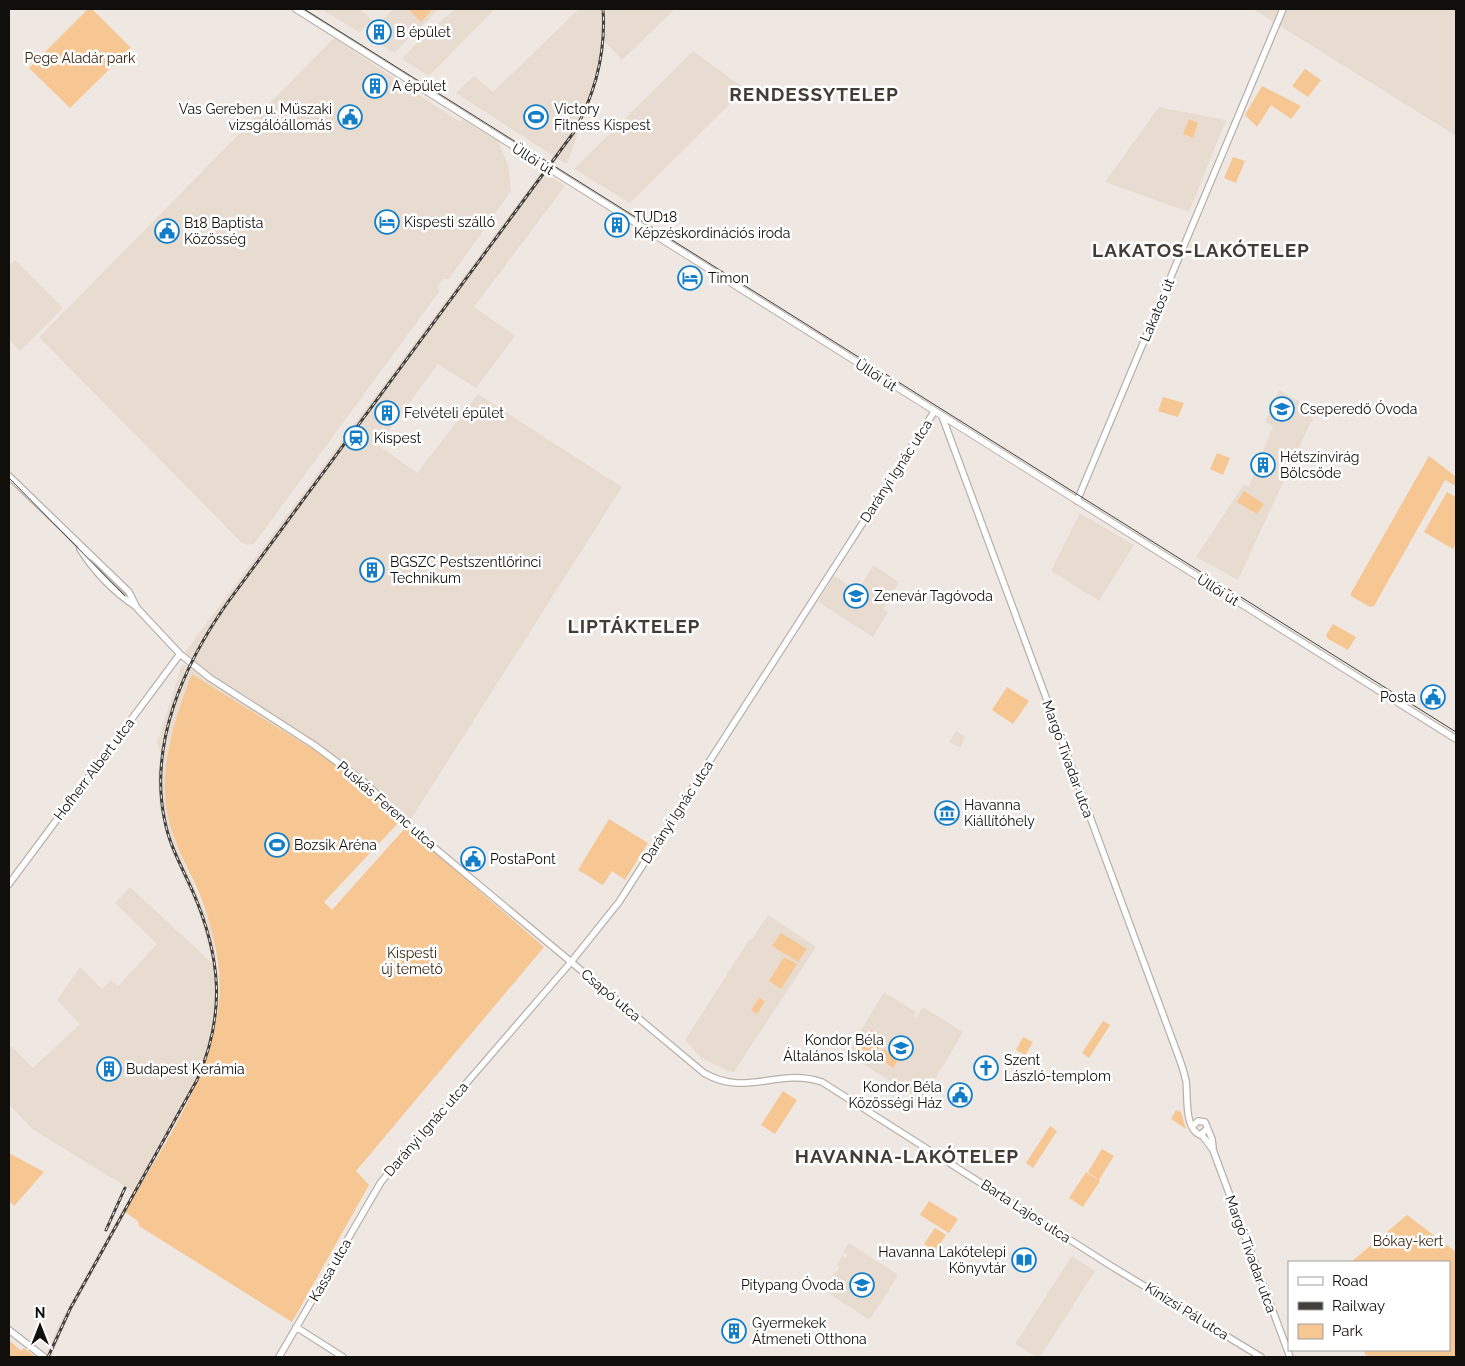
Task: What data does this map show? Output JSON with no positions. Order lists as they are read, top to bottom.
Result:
{
  "streets": {
    "main road": ["Üllői út"],
    "street": [
      "Lakatos út",
      "Darányi Ignác utca",
      "Margó Tivadar utca",
      "Hofherr Albert utca",
      "Puskás Ferenc utca",
      "Csapó utca",
      "Barta Lajos utca",
      "Kassa utca",
      "Kinizsi Pál utca"
    ]
  },
  "crossings": [
    ["Üllői út", "Lakatos út"],
    ["Üllői út", "Darányi Ignác utca"],
    ["Üllői út", "Margó Tivadar utca"],
    ["Darányi Ignác utca", "Csapó utca"],
    ["Darányi Ignác utca", "Kassa utca"],
    ["Hofherr Albert utca", "Puskás Ferenc utca"],
    ["Puskás Ferenc utca", "Csapó utca"],
    ["Csapó utca", "Barta Lajos utca"],
    ["Barta Lajos utca", "Kinizsi Pál utca"]
  ],
  "districts": [
    "RENDESSYTELEP",
    "LAKATOS-LAKÓTELEP",
    "LIPTÁKTELEP",
    "HAVANNA-LAKÓTELEP"
  ],
  "parks": ["Pege Aladár park", "Kispesti új temető", "Bókay-kert"],
  "places": {
    "building": [
      "B épület",
      "A épület",
      "TUD18 Képzéskordinációs iroda",
      "Felvételi épület",
      "Hétszínvirág Bölcsőde",
      "BGSZC Pestszentlőrinci Technikum",
      "Budapest Kerámia",
      "Gyermekek Átmeneti Otthona"
    ],
    "public building": [
      "Vas Gereben u. Műszaki vizsgálóállomás",
      "B18 Baptista Közösség",
      "Posta",
      "PostaPont",
      "Kondor Béla Közösségi Ház"
    ],
    "sports": ["Victory Fitness Kispest", "Bozsik Aréna"],
    "hotel": ["Kispesti szálló", "Timon"],
    "school or university": [
      "Cseperedő Óvoda",
      "Zenevár Tagóvoda",
      "Kondor Béla Általános Iskola",
      "Pitypang Óvoda"
    ],
    "station": ["Kispest"],
    "museum": ["Havanna Kiállítóhely"],
    "church": ["Szent László-templom"],
    "library": ["Havanna Lakótelepi Könyvtár"]
  },
  "legend": ["Road", "Railway", "Park"],
  "north": "top"
}
